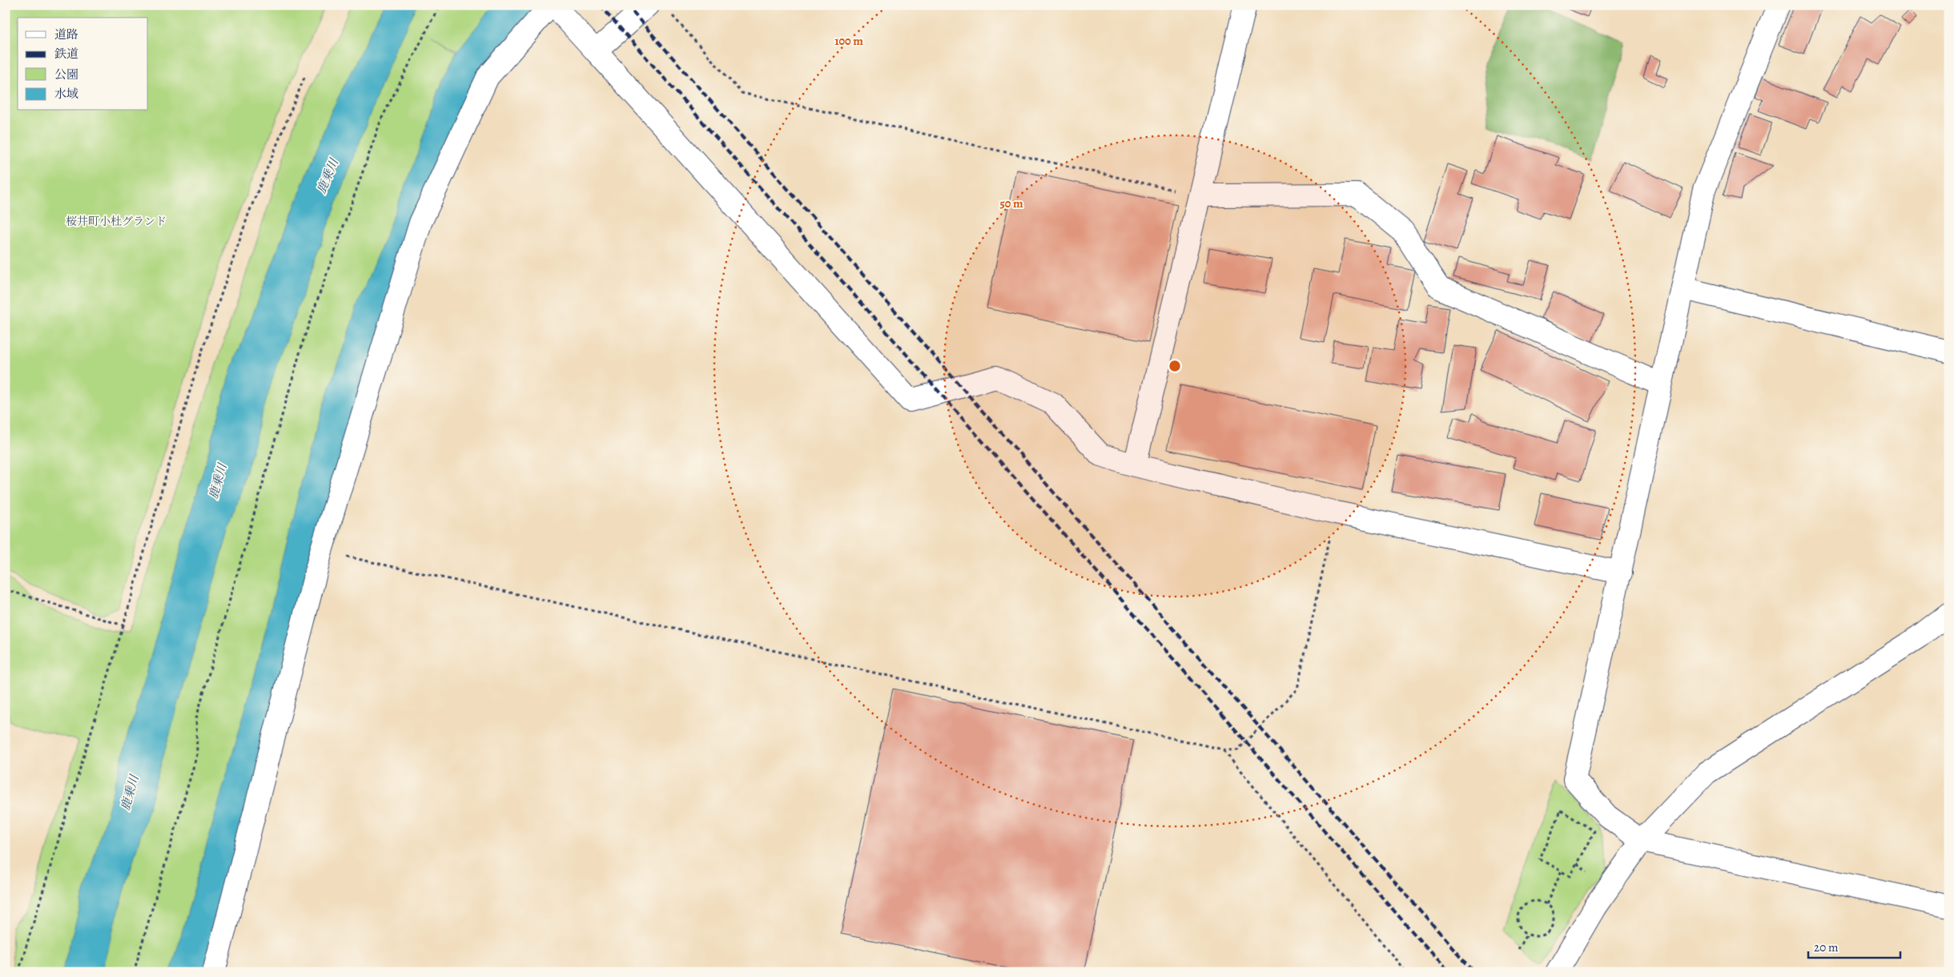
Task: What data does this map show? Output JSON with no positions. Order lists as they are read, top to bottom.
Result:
{
  "water": ["鹿乗川"],
  "parks": ["桜井町小杜グランド"],
  "legend": [
    "道路",
    "鉄道",
    "公園",
    "水域"
  ],
  "scale_bar": "20 m",
  "rings": ["100 m", "50 m"]
}
